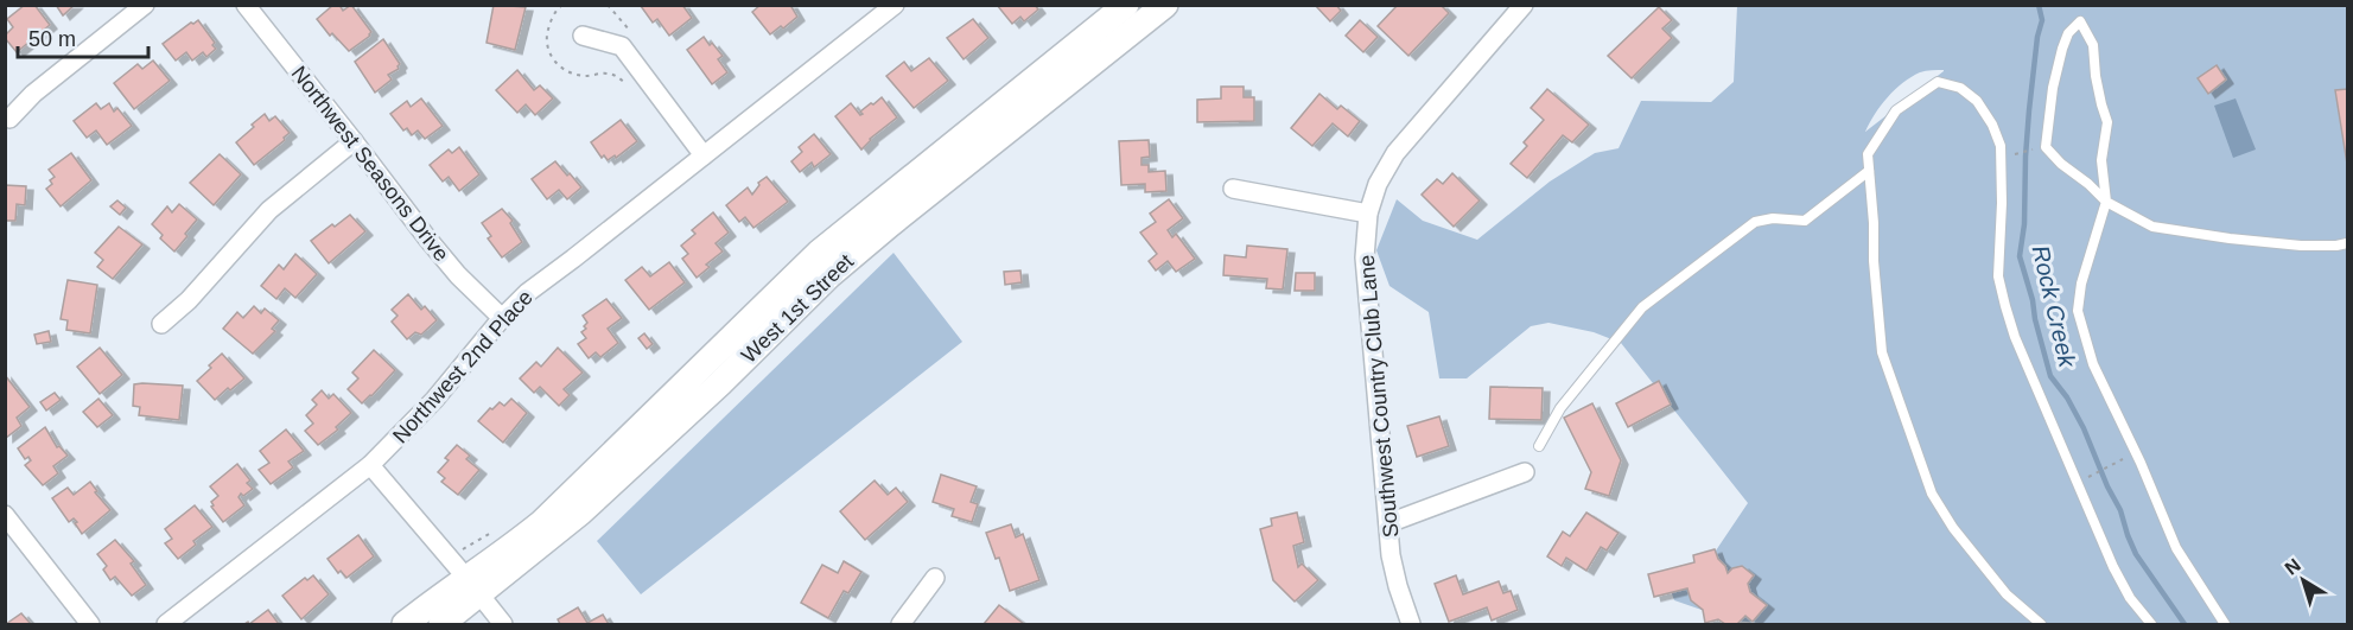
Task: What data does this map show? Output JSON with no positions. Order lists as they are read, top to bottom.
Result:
{
  "streets": {
    "main road": ["West 1st Street"],
    "street": ["Northwest Seasons Drive", "Northwest 2nd Place", "Southwest Country Club Lane"]
  },
  "crossings": [
    ["Northwest Seasons Drive", "Northwest 2nd Place"]
  ],
  "water": ["Rock Creek"],
  "scale_bar": "50 m",
  "north": "top left"
}
